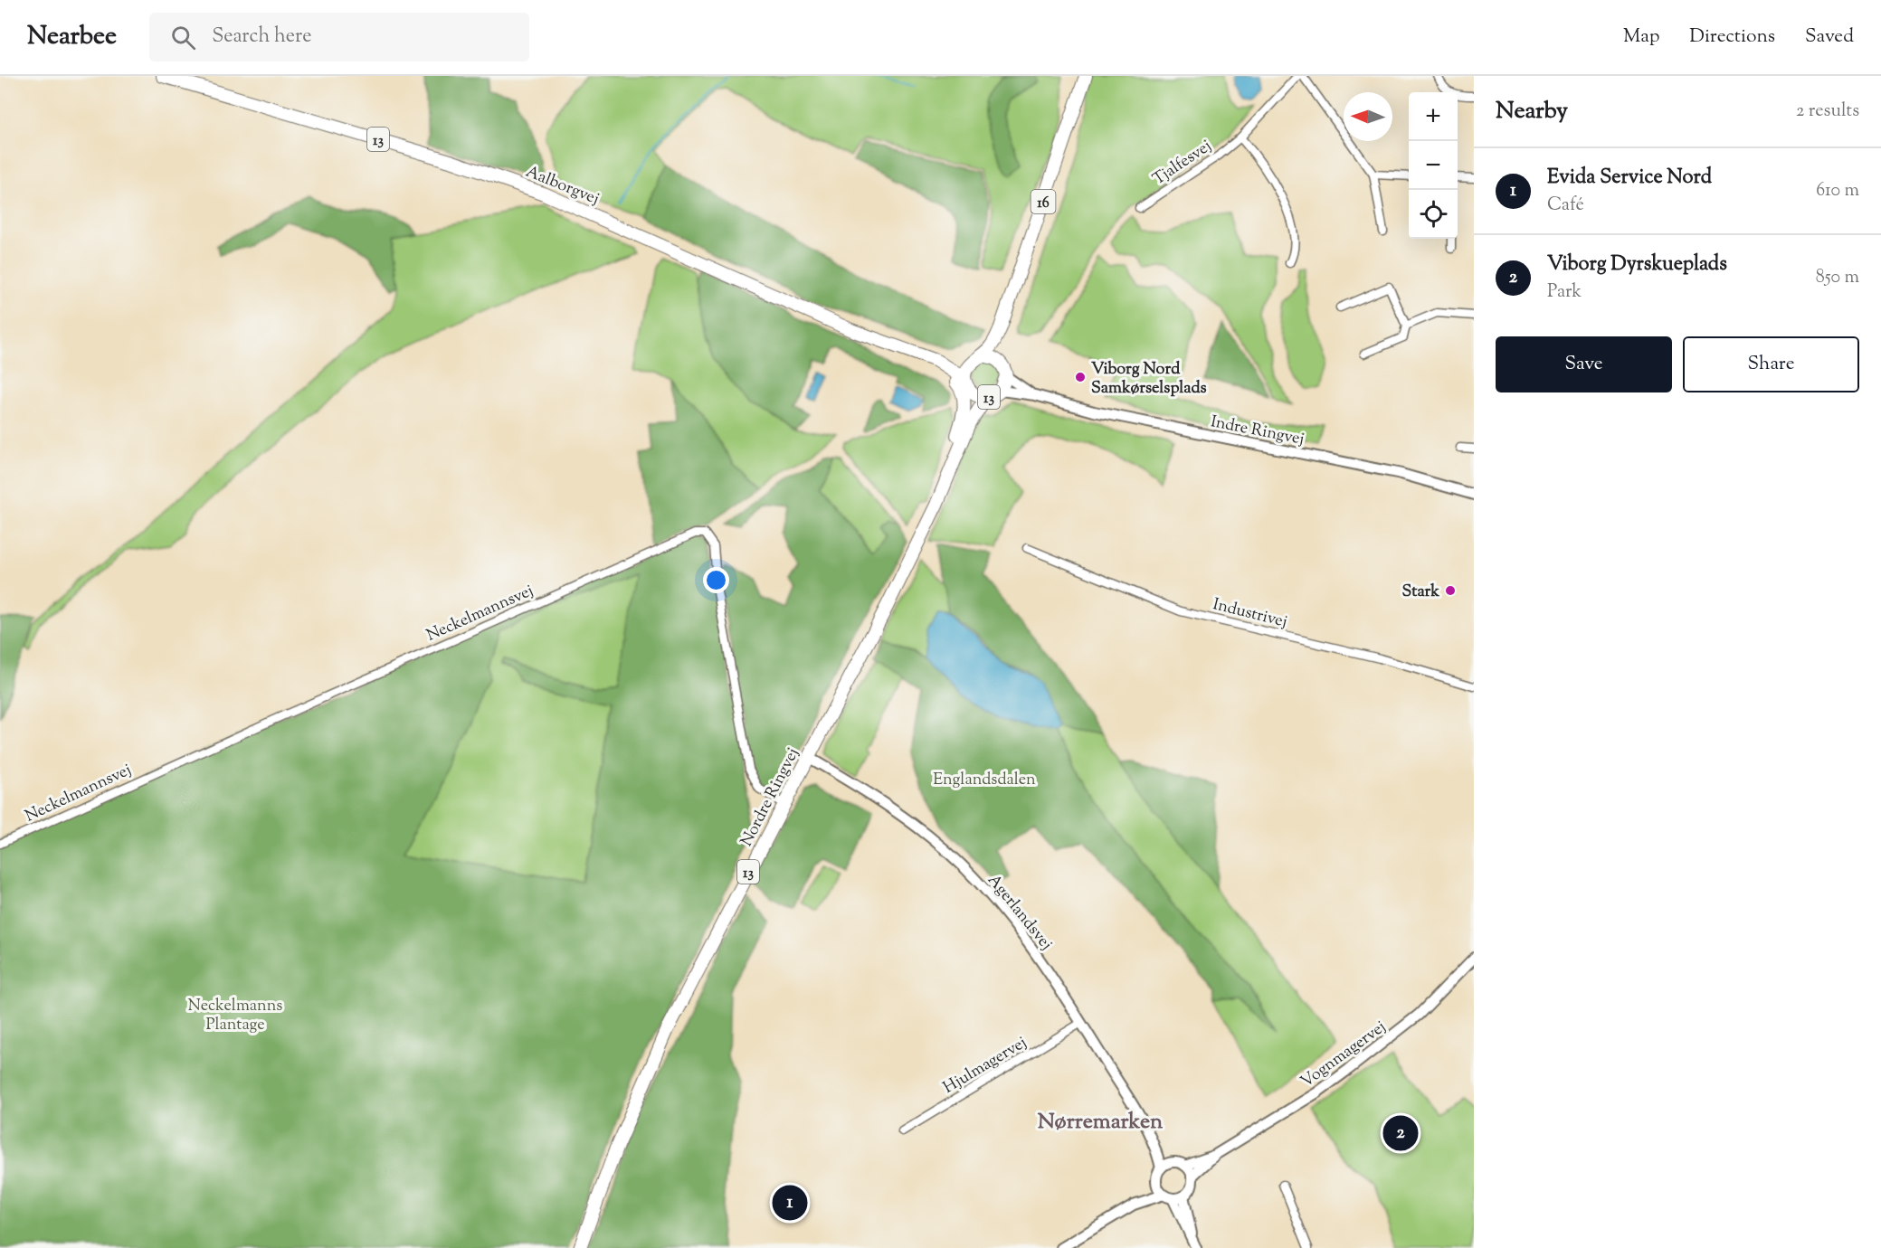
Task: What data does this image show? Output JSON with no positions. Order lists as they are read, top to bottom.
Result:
{
  "streets": {
    "main road": [
      "13",
      "Aalborgvej",
      "16",
      "Nordre Ringvej"
    ],
    "street": [
      "Tjalfesvej",
      "Indre Ringvej",
      "Neckelmannsvej",
      "Industrivej",
      "Agerlandsvej",
      "Vognmagervej",
      "Hjulmagervej"
    ]
  },
  "crossings": [
    ["13", "Aalborgvej"],
    ["13", "16"],
    ["13", "Indre Ringvej"],
    ["13", "Nordre Ringvej"],
    ["Aalborgvej", "16"],
    ["Aalborgvej", "Indre Ringvej"],
    ["Aalborgvej", "Nordre Ringvej"],
    ["16", "Indre Ringvej"],
    ["16", "Nordre Ringvej"],
    ["Indre Ringvej", "Nordre Ringvej"],
    ["Neckelmannsvej", "Nordre Ringvej"],
    ["Nordre Ringvej", "Agerlandsvej"],
    ["Agerlandsvej", "Vognmagervej"],
    ["Agerlandsvej", "Hjulmagervej"]
  ],
  "districts": ["Nørremarken"],
  "parks": ["Englandsdalen", "Neckelmanns Plantage"],
  "places": ["Viborg Nord Samkørselsplads", "Stark"],
  "north": "left",
  "page": {
    "header": "Nearbee",
    "search": "Search here",
    "nav": ["Map", "Directions", "Saved"],
    "heading": ["Nearby", "2 results"],
    "map_buttons": ["+", "−"],
    "list": [
      {
        "mark": "1",
        "name": "Evida Service Nord",
        "note": "Café",
        "value": "610 m"
      },
      {
        "mark": "2",
        "name": "Viborg Dyrskueplads",
        "note": "Park",
        "value": "850 m"
      }
    ],
    "buttons": ["Save", "Share"],
    "pins": ["2", "1"]
  }
}
